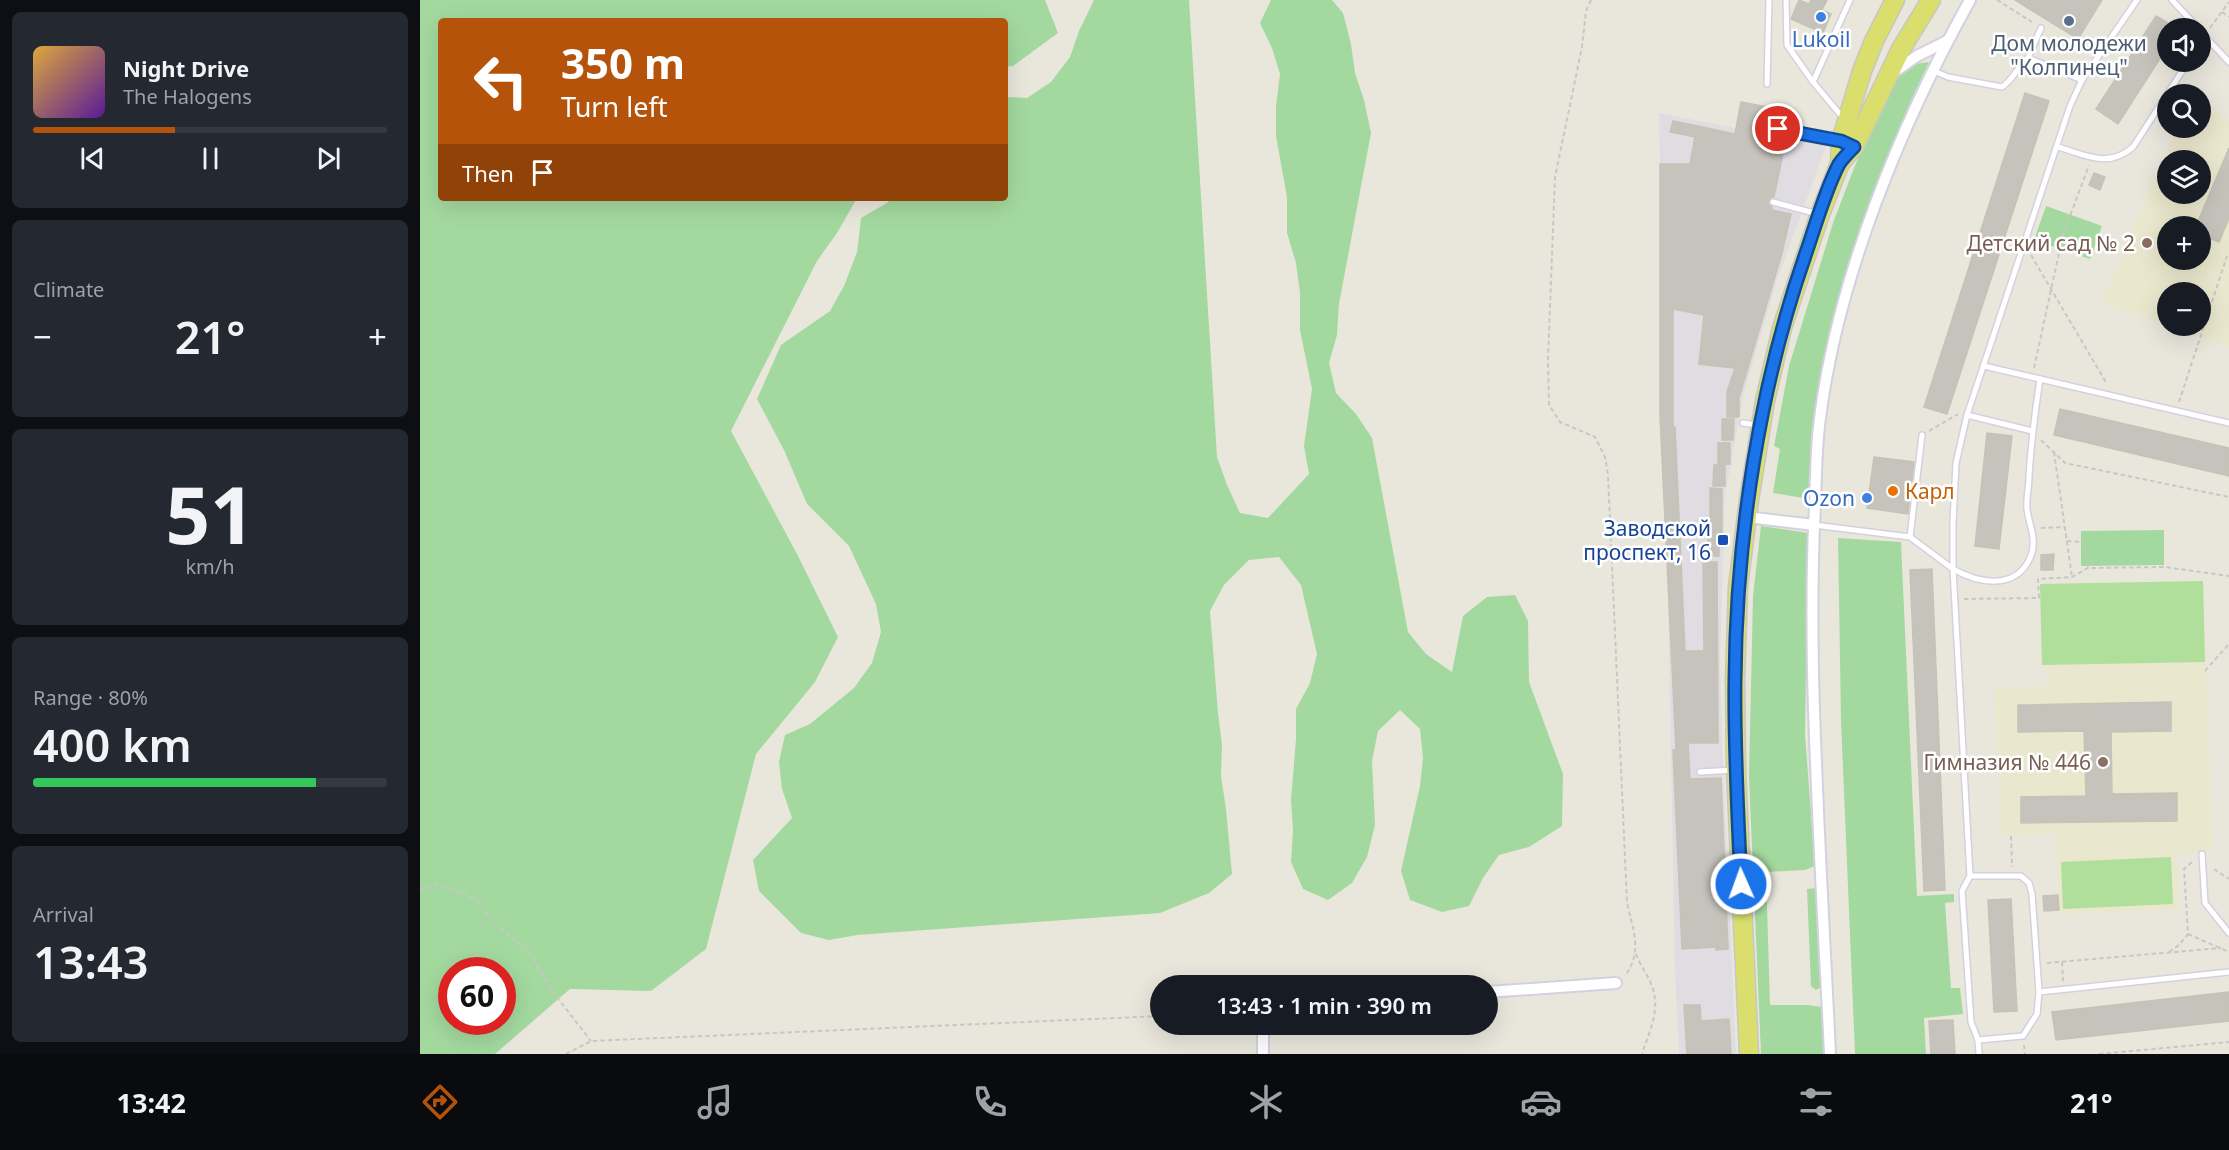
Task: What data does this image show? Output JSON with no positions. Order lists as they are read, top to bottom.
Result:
{
  "places": {
    "other": [
      "Lukoil",
      "Дом молодежи \"Колпинец\"",
      "Детский сад № 2",
      "Карл",
      "Ozon",
      "Гимназия № 446"
    ],
    "transit": ["Заводской проспект, 16"]
  },
  "page": {
    "map_buttons": ["+", "−"],
    "turn": ["350 m", "Turn left"],
    "song": ["Night Drive", "The Halogens"],
    "then": "Then",
    "tile": [
      "Climate",
      ["51", "km/h"],
      ["Range · 80%", "400 km"],
      ["Arrival", "13:43"]
    ],
    "heat": ["−", "21°", "+"],
    "limit": "60",
    "trip": "13:43 · 1 min · 390 m",
    "tabs": ["13:42", "21°"]
  }
}
